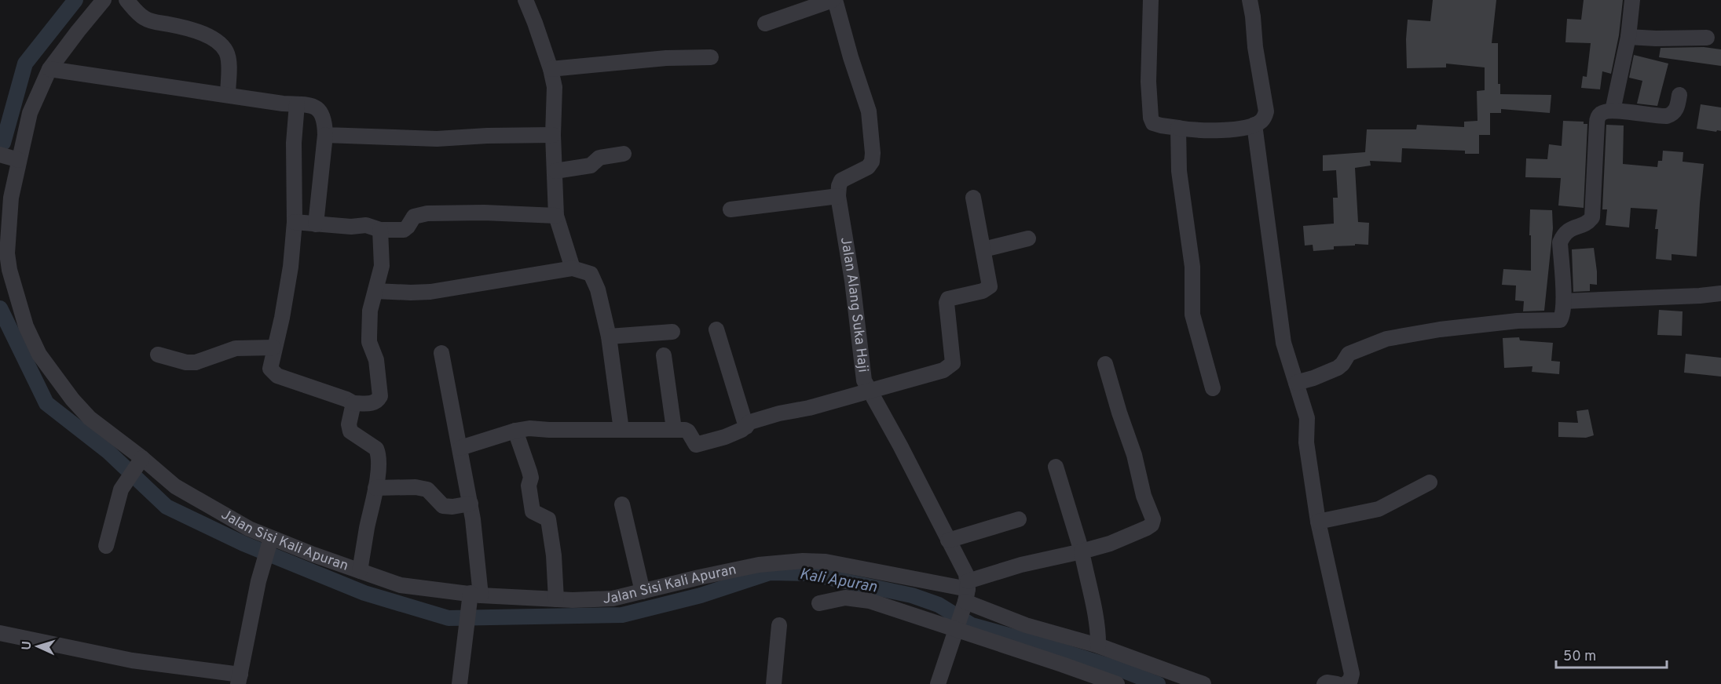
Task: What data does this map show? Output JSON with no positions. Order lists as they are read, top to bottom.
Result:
{
  "streets": {
    "street": ["Jalan Alang Suka Haji", "Jalan Sisi Kali Apuran"]
  },
  "crossings": [
    ["Jalan Alang Suka Haji", "Jalan Sisi Kali Apuran"]
  ],
  "water": ["Kali Apuran"],
  "scale_bar": "50 m",
  "north": "left"
}
